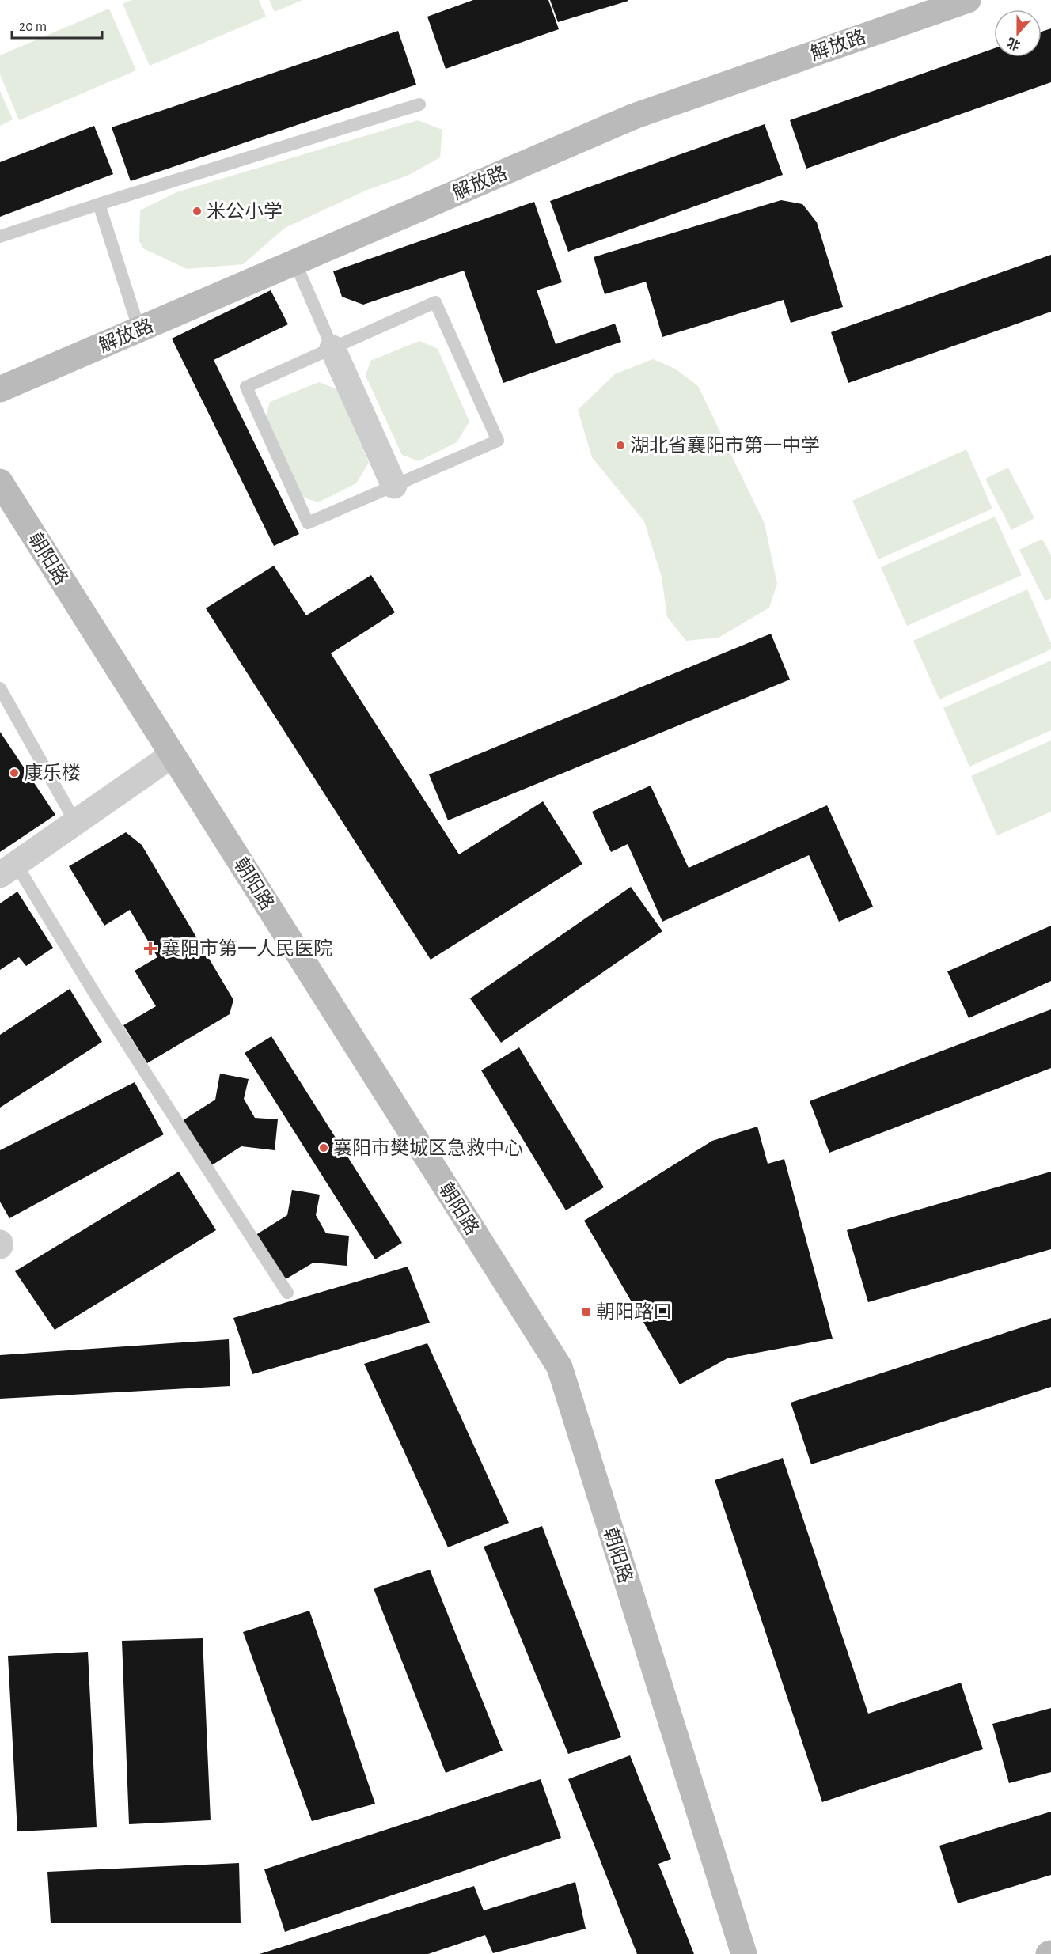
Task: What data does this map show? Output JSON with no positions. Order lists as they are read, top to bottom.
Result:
{
  "streets": {
    "main road": ["解放路", "朝阳路"]
  },
  "places": {
    "other": [
      "米公小学",
      "湖北省襄阳市第一中学",
      "康乐楼",
      "襄阳市樊城区急救中心"
    ],
    "health": ["襄阳市第一人民医院"],
    "transit": ["朝阳路口"]
  },
  "scale_bar": "20 m",
  "north": "bottom"
}
